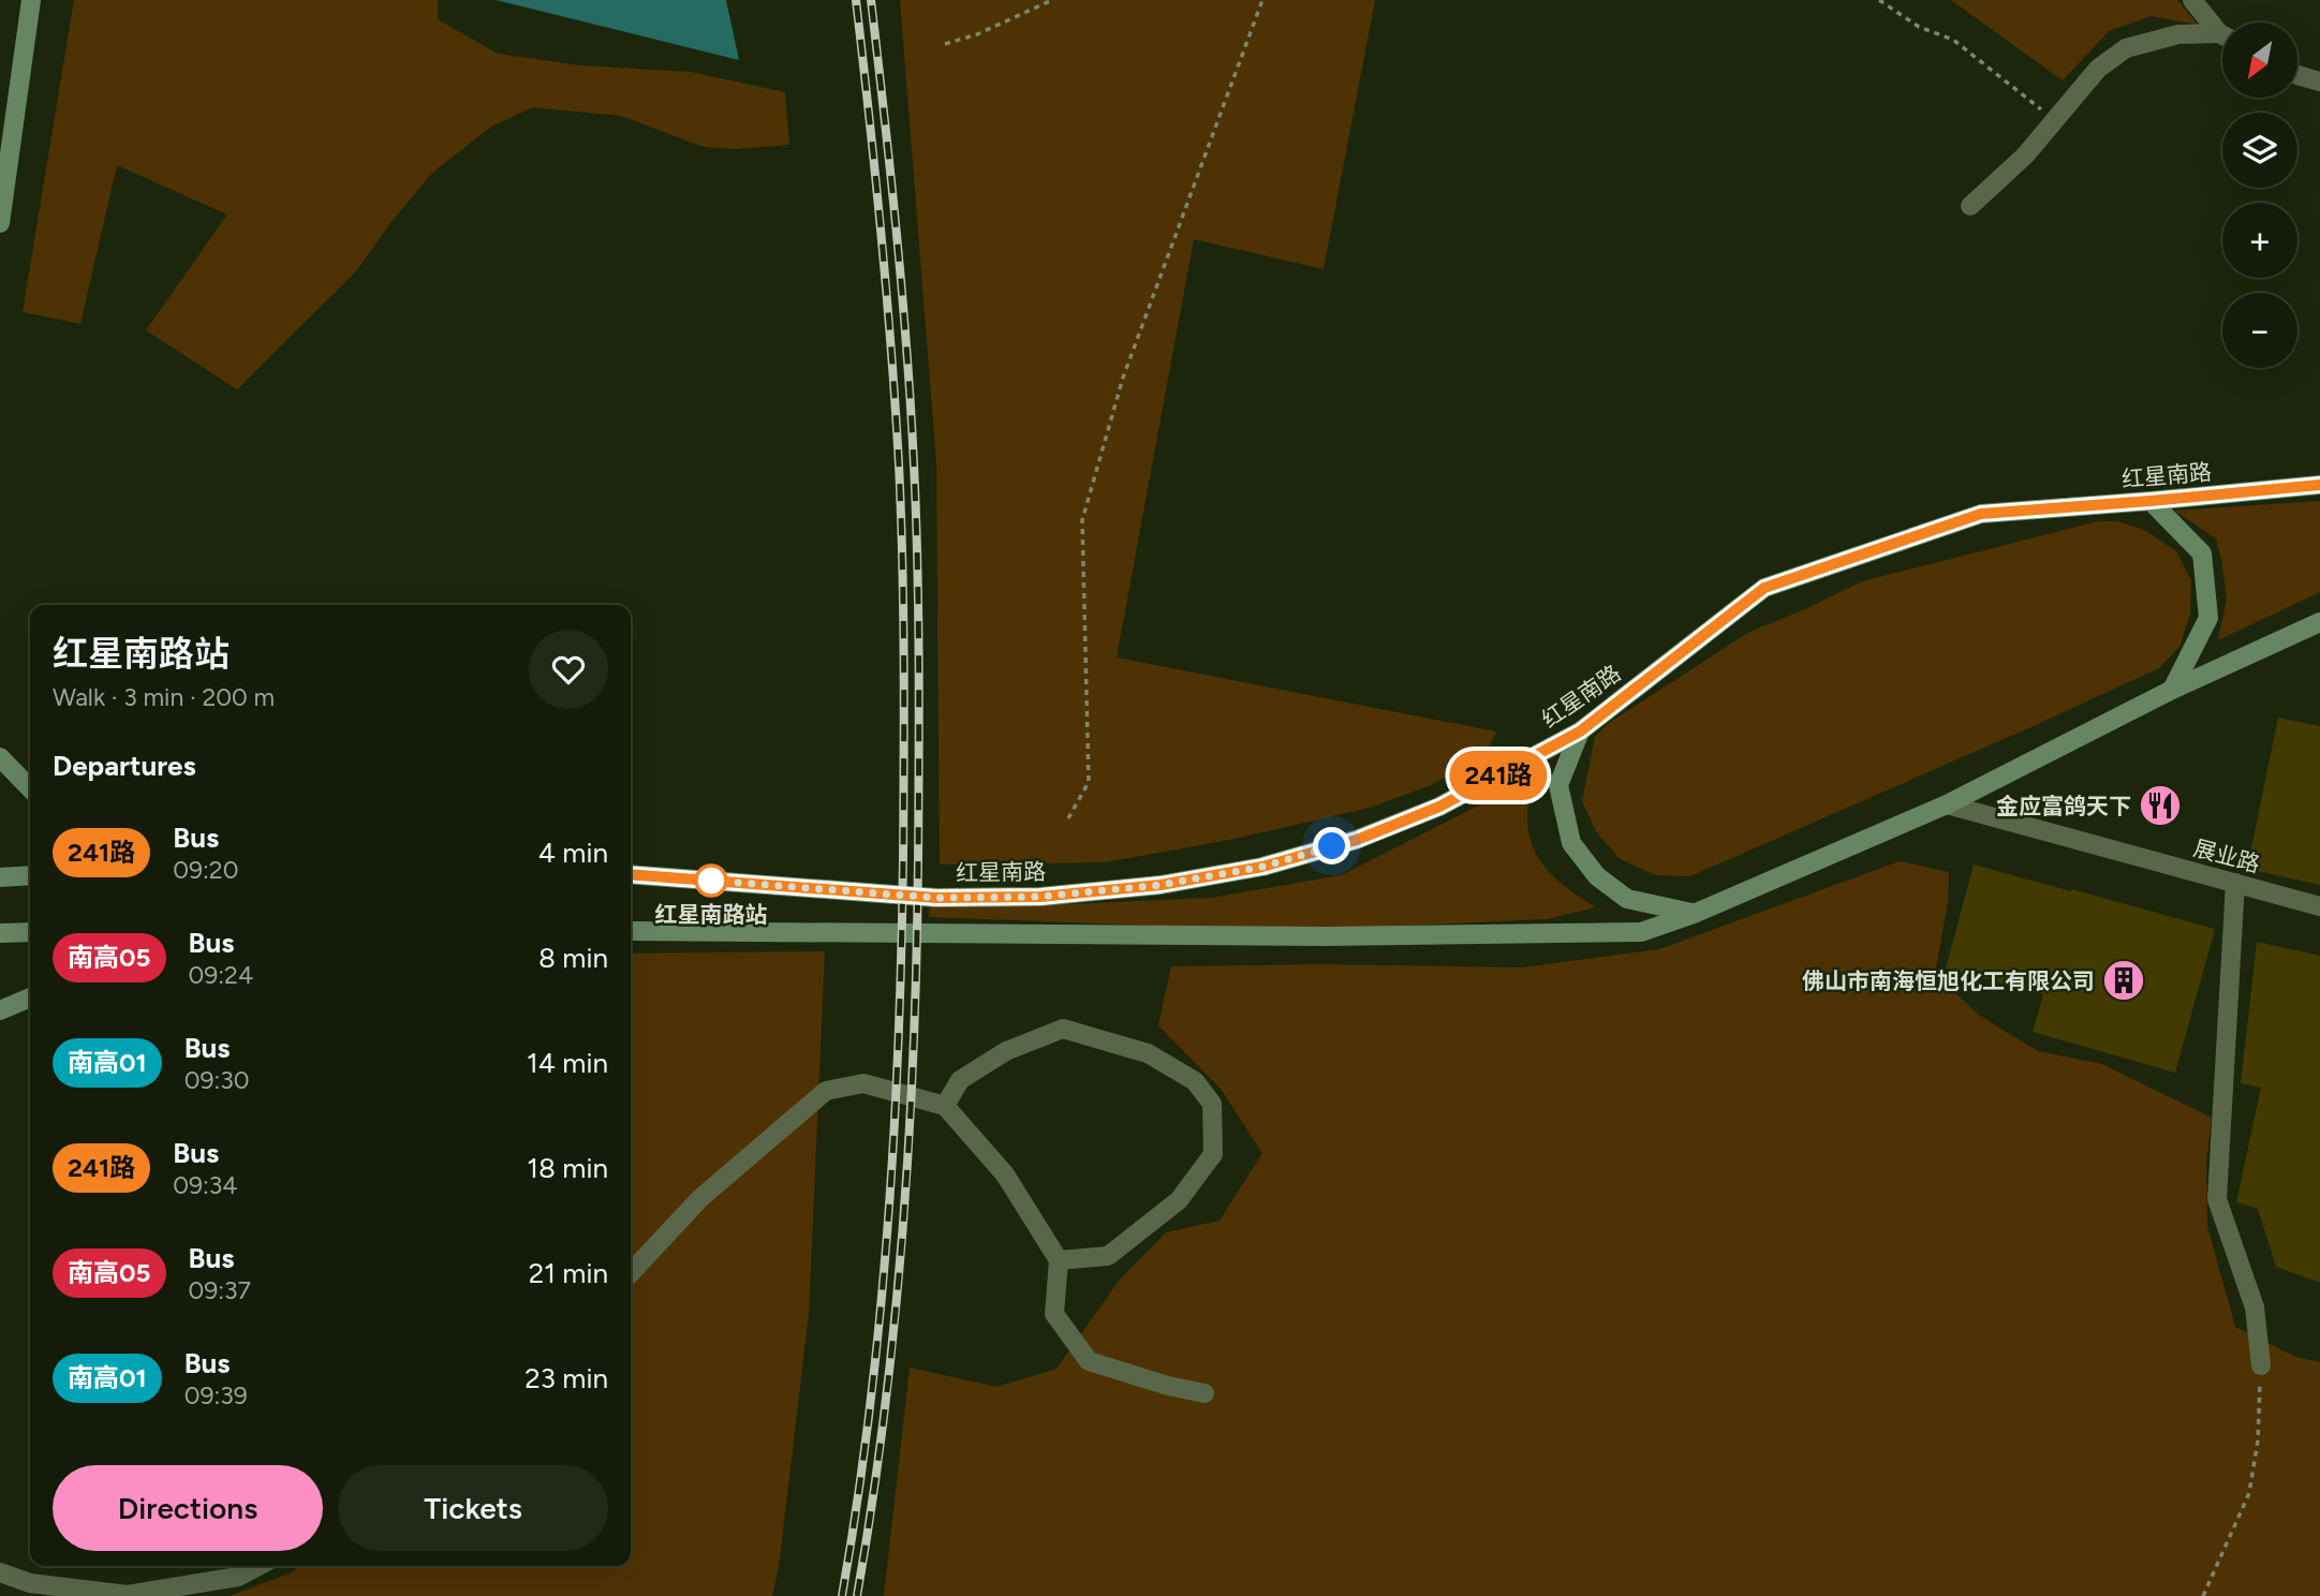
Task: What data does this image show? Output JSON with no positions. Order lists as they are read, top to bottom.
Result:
{
  "streets": {
    "main road": ["红星南路"],
    "street": ["展业路"]
  },
  "places": {
    "restaurant": ["金应富鸽天下"],
    "other": ["红星南路站"],
    "building": ["佛山市南海恒旭化工有限公司"]
  },
  "lines": ["bus line 241路"],
  "north": "bottom left",
  "page": {
    "on_map": "241路",
    "map_buttons": ["+", "−"],
    "heading": [
      ["红星南路站", "Walk · 3 min · 200 m"],
      "Departures"
    ],
    "list": [
      {
        "mark": "241路",
        "name": "Bus",
        "note": "09:20",
        "value": "4 min"
      },
      {
        "mark": "南高05",
        "name": "Bus",
        "note": "09:24",
        "value": "8 min"
      },
      {
        "mark": "南高01",
        "name": "Bus",
        "note": "09:30",
        "value": "14 min"
      },
      {
        "mark": "241路",
        "name": "Bus",
        "note": "09:34",
        "value": "18 min"
      },
      {
        "mark": "南高05",
        "name": "Bus",
        "note": "09:37",
        "value": "21 min"
      },
      {
        "mark": "南高01",
        "name": "Bus",
        "note": "09:39",
        "value": "23 min"
      }
    ],
    "buttons": ["Directions", "Tickets"]
  }
}
